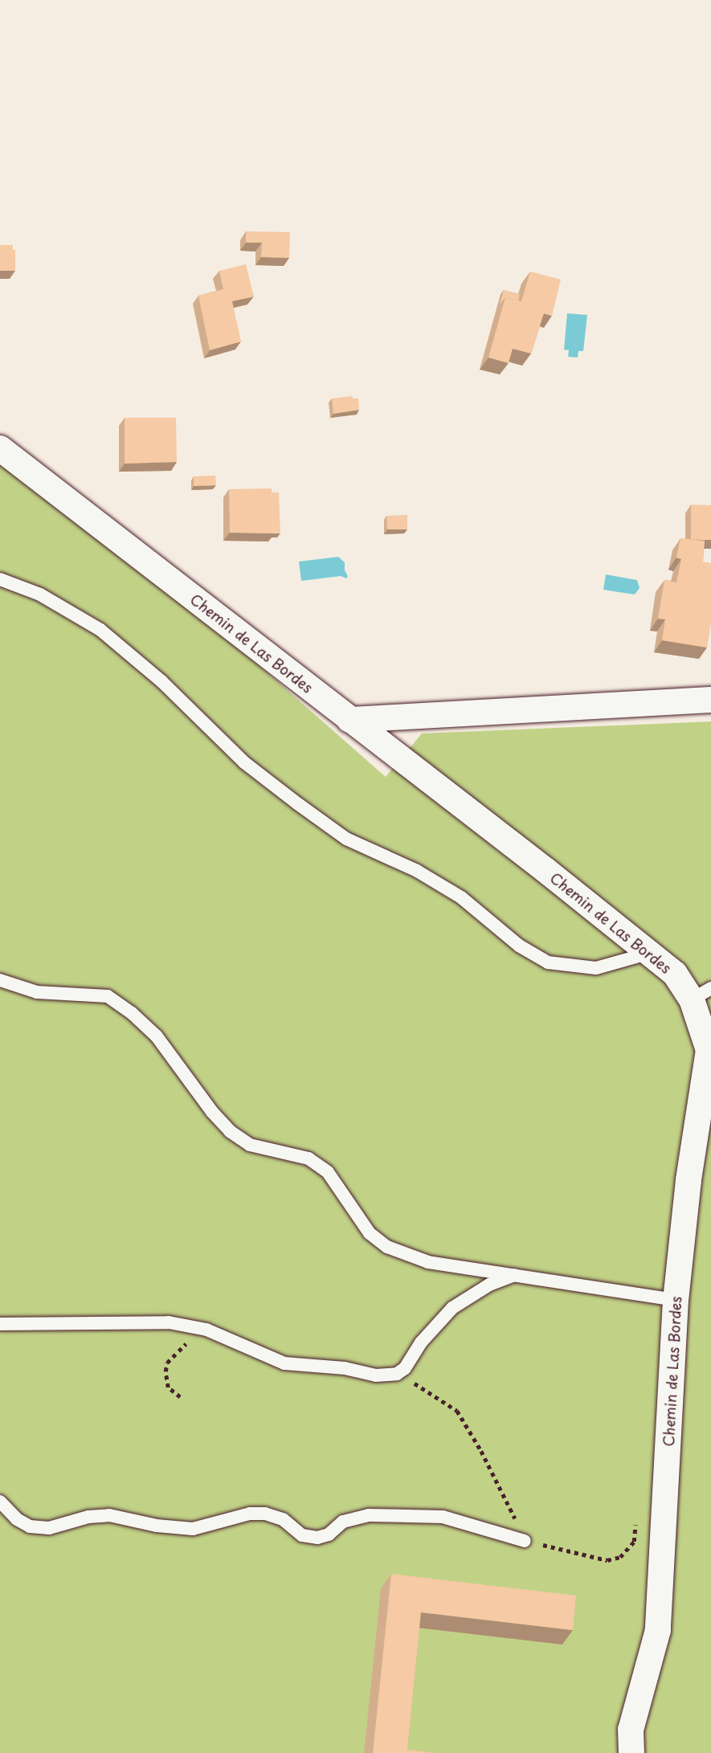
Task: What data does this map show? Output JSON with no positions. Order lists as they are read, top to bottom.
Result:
{
  "streets": {
    "street": ["Chemin de Las Bordes"]
  }
}
